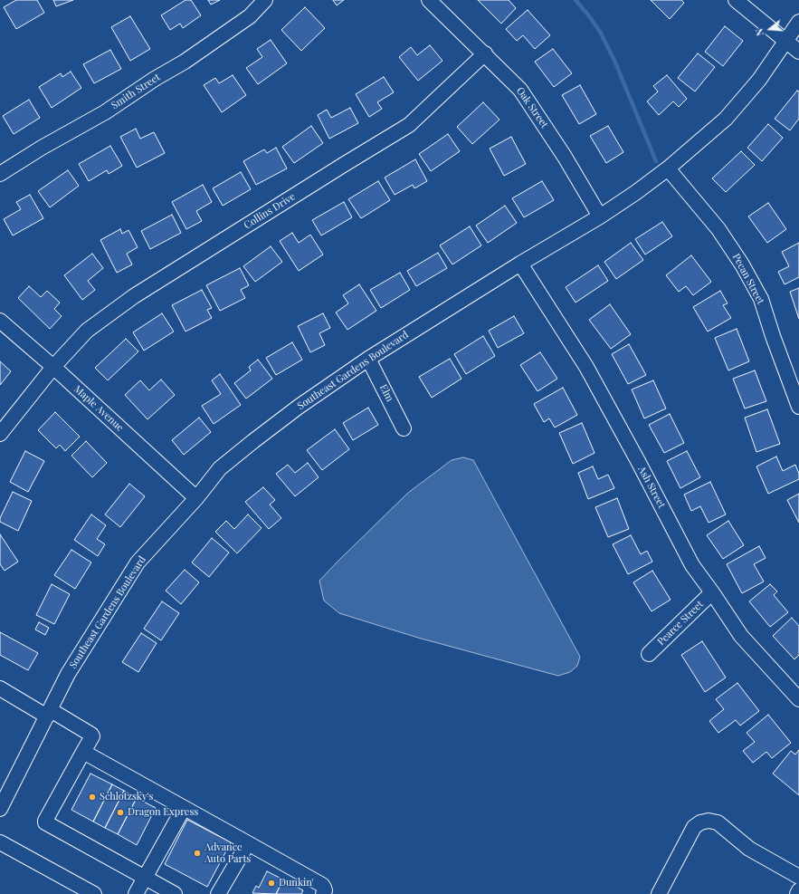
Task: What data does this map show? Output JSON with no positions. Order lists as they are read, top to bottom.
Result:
{
  "streets": {
    "street": [
      "Smith Street",
      "Oak Street",
      "Collins Drive",
      "Pecan Street",
      "Southeast Gardens Boulevard",
      "Elm",
      "Maple Avenue",
      "Ash Street",
      "Pearce Street"
    ]
  },
  "crossings": [
    ["Oak Street", "Collins Drive"],
    ["Oak Street", "Southeast Gardens Boulevard"],
    ["Collins Drive", "Maple Avenue"],
    ["Pecan Street", "Southeast Gardens Boulevard"],
    ["Southeast Gardens Boulevard", "Elm"],
    ["Southeast Gardens Boulevard", "Maple Avenue"],
    ["Southeast Gardens Boulevard", "Ash Street"],
    ["Ash Street", "Pearce Street"]
  ],
  "places": [
    "Schlotzsky's",
    "Dragon Express",
    "Advance Auto Parts",
    "Dunkin'"
  ],
  "north": "left"
}
